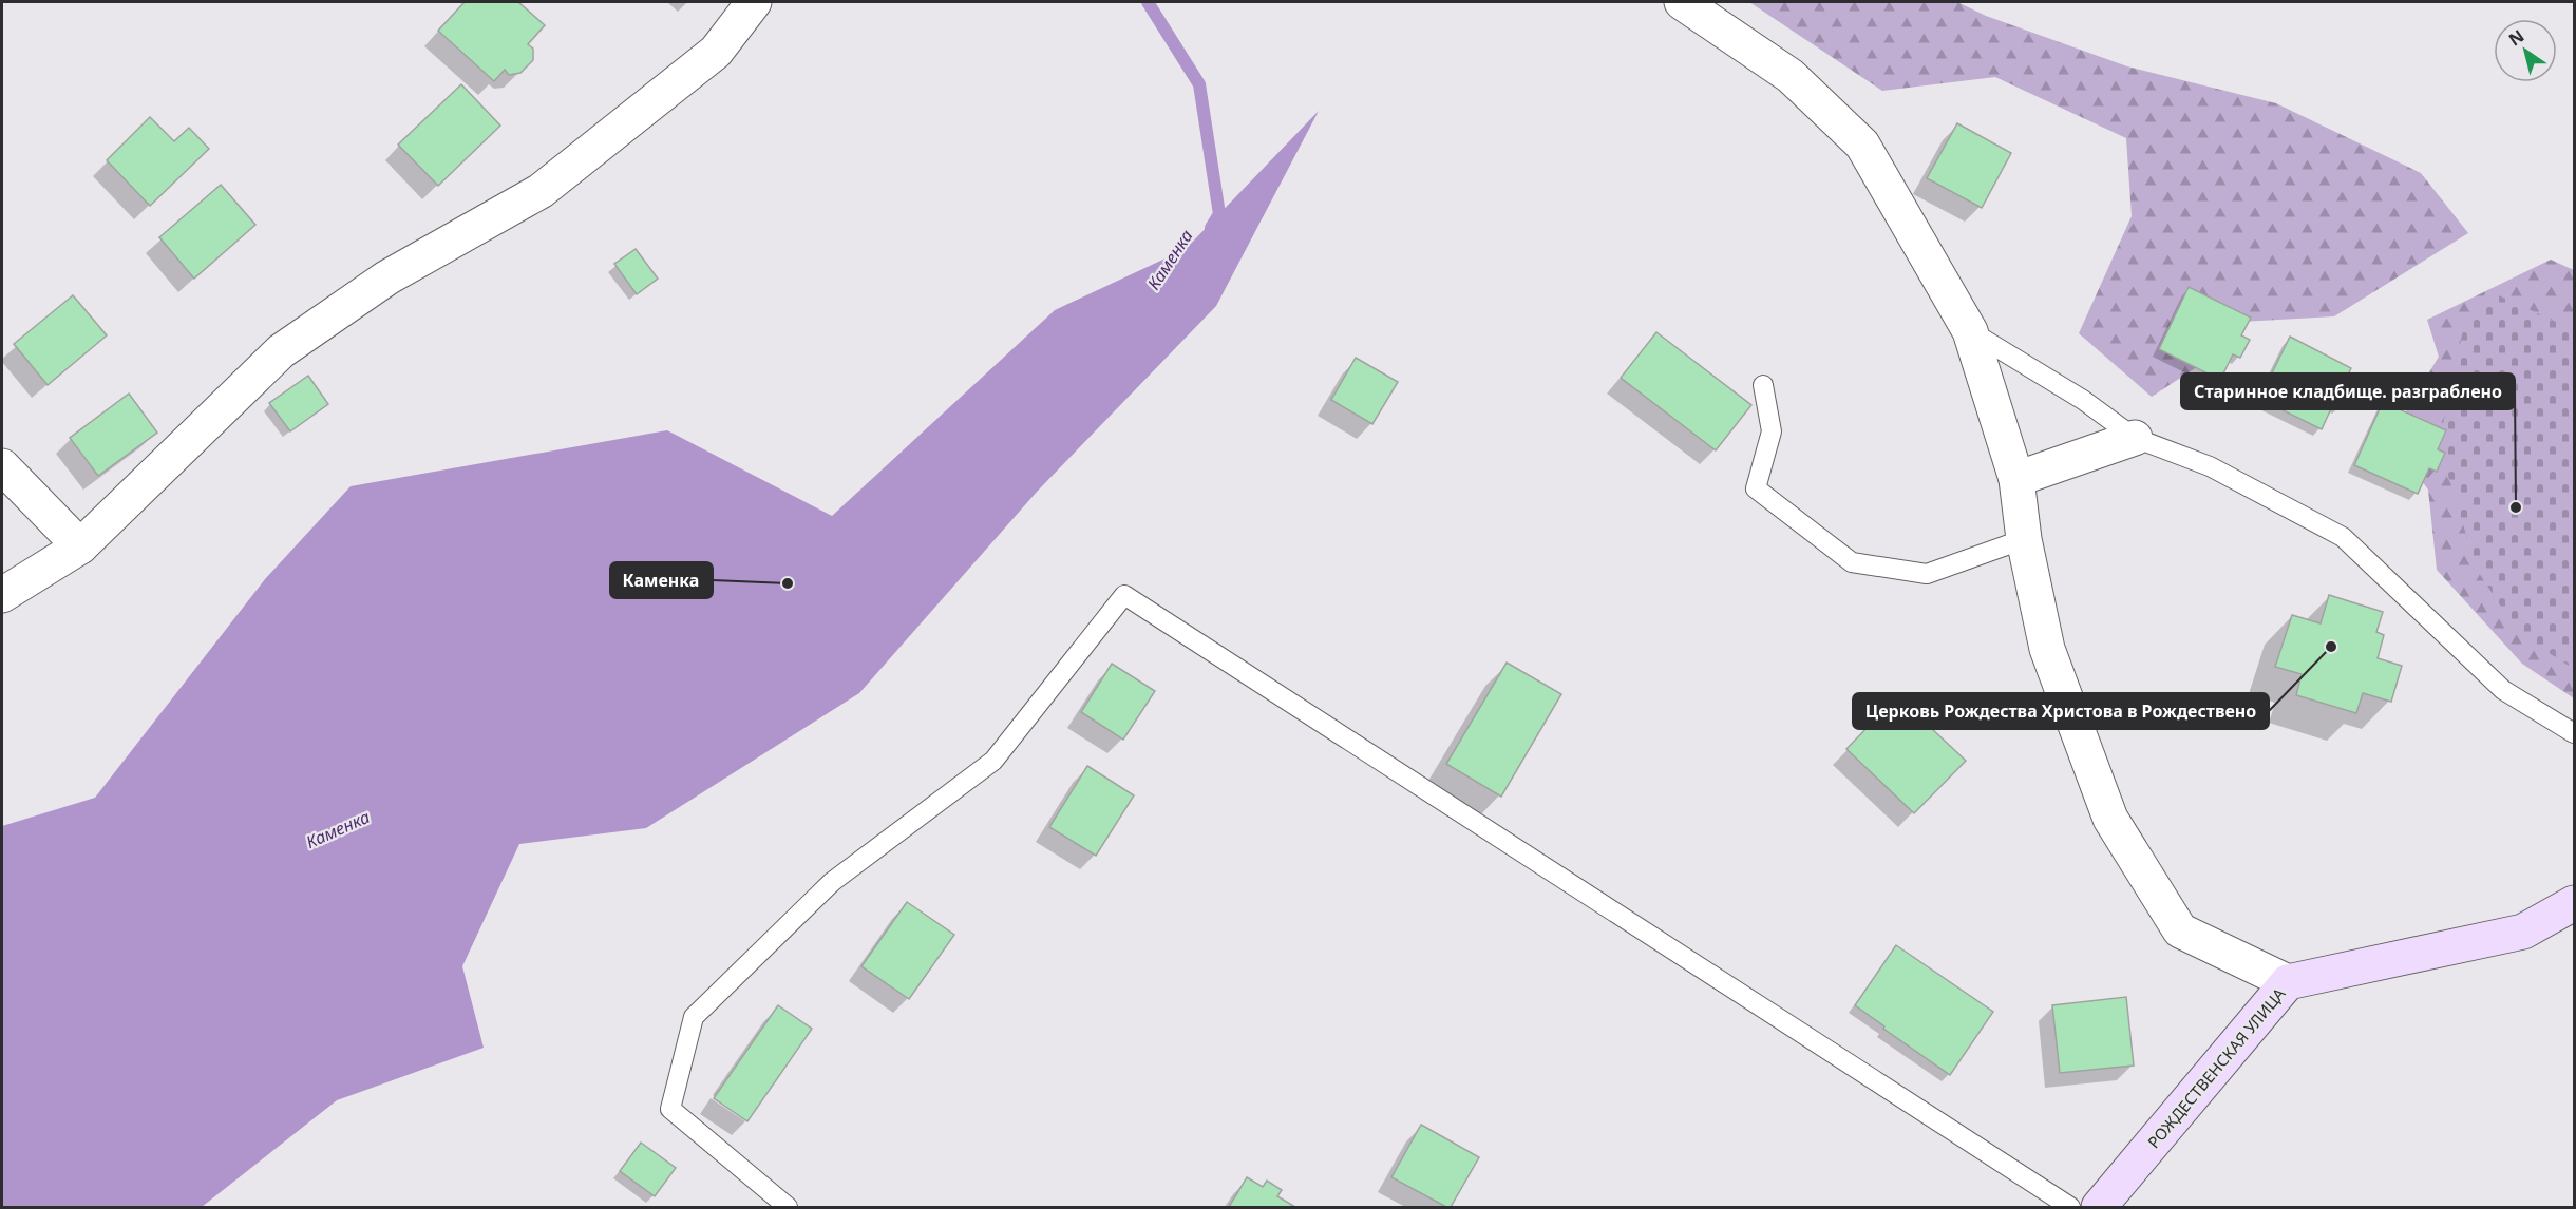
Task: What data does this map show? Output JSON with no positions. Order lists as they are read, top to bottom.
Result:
{
  "streets": {
    "street": ["РОЖДЕСТВЕНСКАЯ УЛИЦА"]
  },
  "water": ["Каменка"],
  "places": ["Старинное кладбище. разграблено", "Каменка", "Церковь Рождества Христова в Рождествено"],
  "north": "top left"
}
